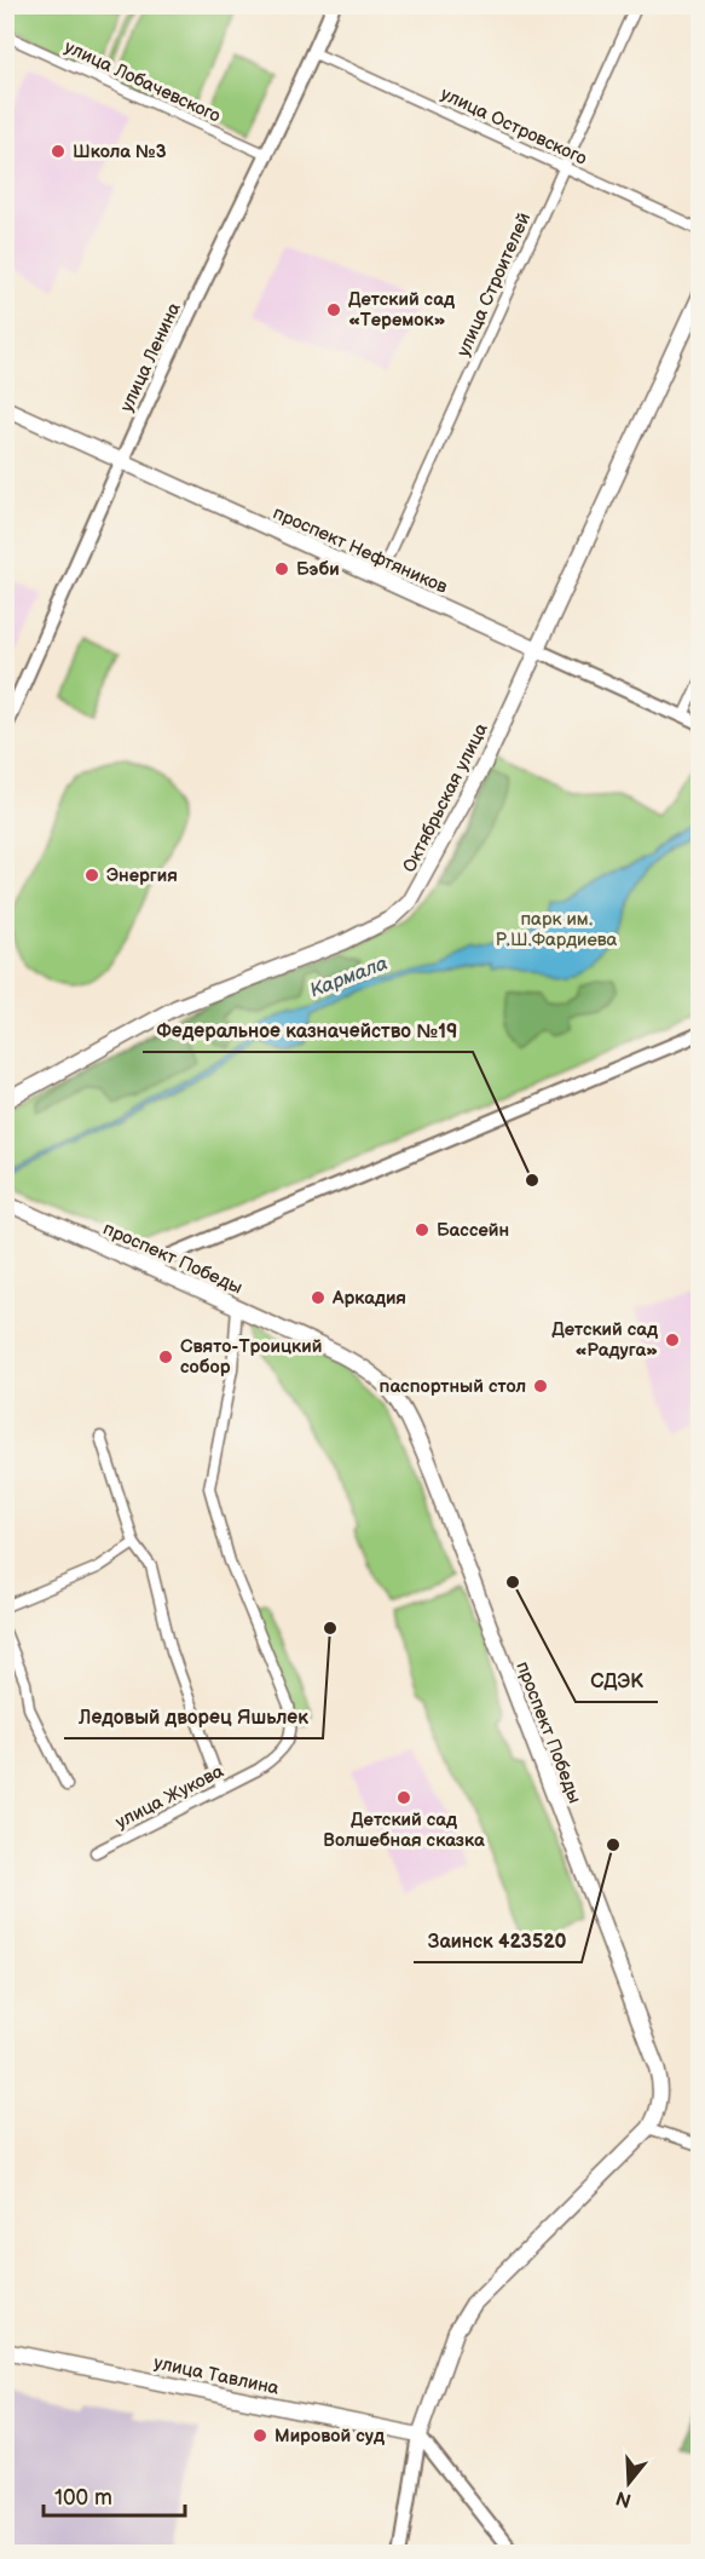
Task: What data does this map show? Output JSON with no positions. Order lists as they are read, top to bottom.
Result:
{
  "streets": {
    "main road": [
      "проспект Нефтяников",
      "Октябрьская улица",
      "проспект Победы",
      "улица Тавлина"
    ],
    "street": [
      "улица Лобачевского",
      "улица Островского",
      "улица Строителей",
      "улица Ленина",
      "улица Жукова"
    ]
  },
  "crossings": [
    ["улица Лобачевского", "улица Ленина"],
    ["улица Островского", "улица Строителей"],
    ["улица Островского", "улица Ленина"],
    ["улица Строителей", "проспект Нефтяников"],
    ["улица Ленина", "проспект Нефтяников"],
    ["проспект Нефтяников", "Октябрьская улица"],
    ["проспект Победы", "улица Жукова"],
    ["проспект Победы", "улица Тавлина"]
  ],
  "water": ["Кармала"],
  "parks": ["парк им. Р.Ш.Фардиева"],
  "places": [
    "Школа №3",
    "Детский сад «Теремок»",
    "Бэби",
    "Энергия",
    "Федеральное казначейство №19",
    "Бассейн",
    "Аркадия",
    "Детский сад «Радуга»",
    "Свято-Троицкий собор",
    "паспортный стол",
    "СДЭК",
    "Ледовый дворец Яшьлек",
    "Детский сад Волшебная сказка",
    "Заинск 423520",
    "Мировой суд"
  ],
  "scale_bar": "100 m",
  "north": "bottom"
}
